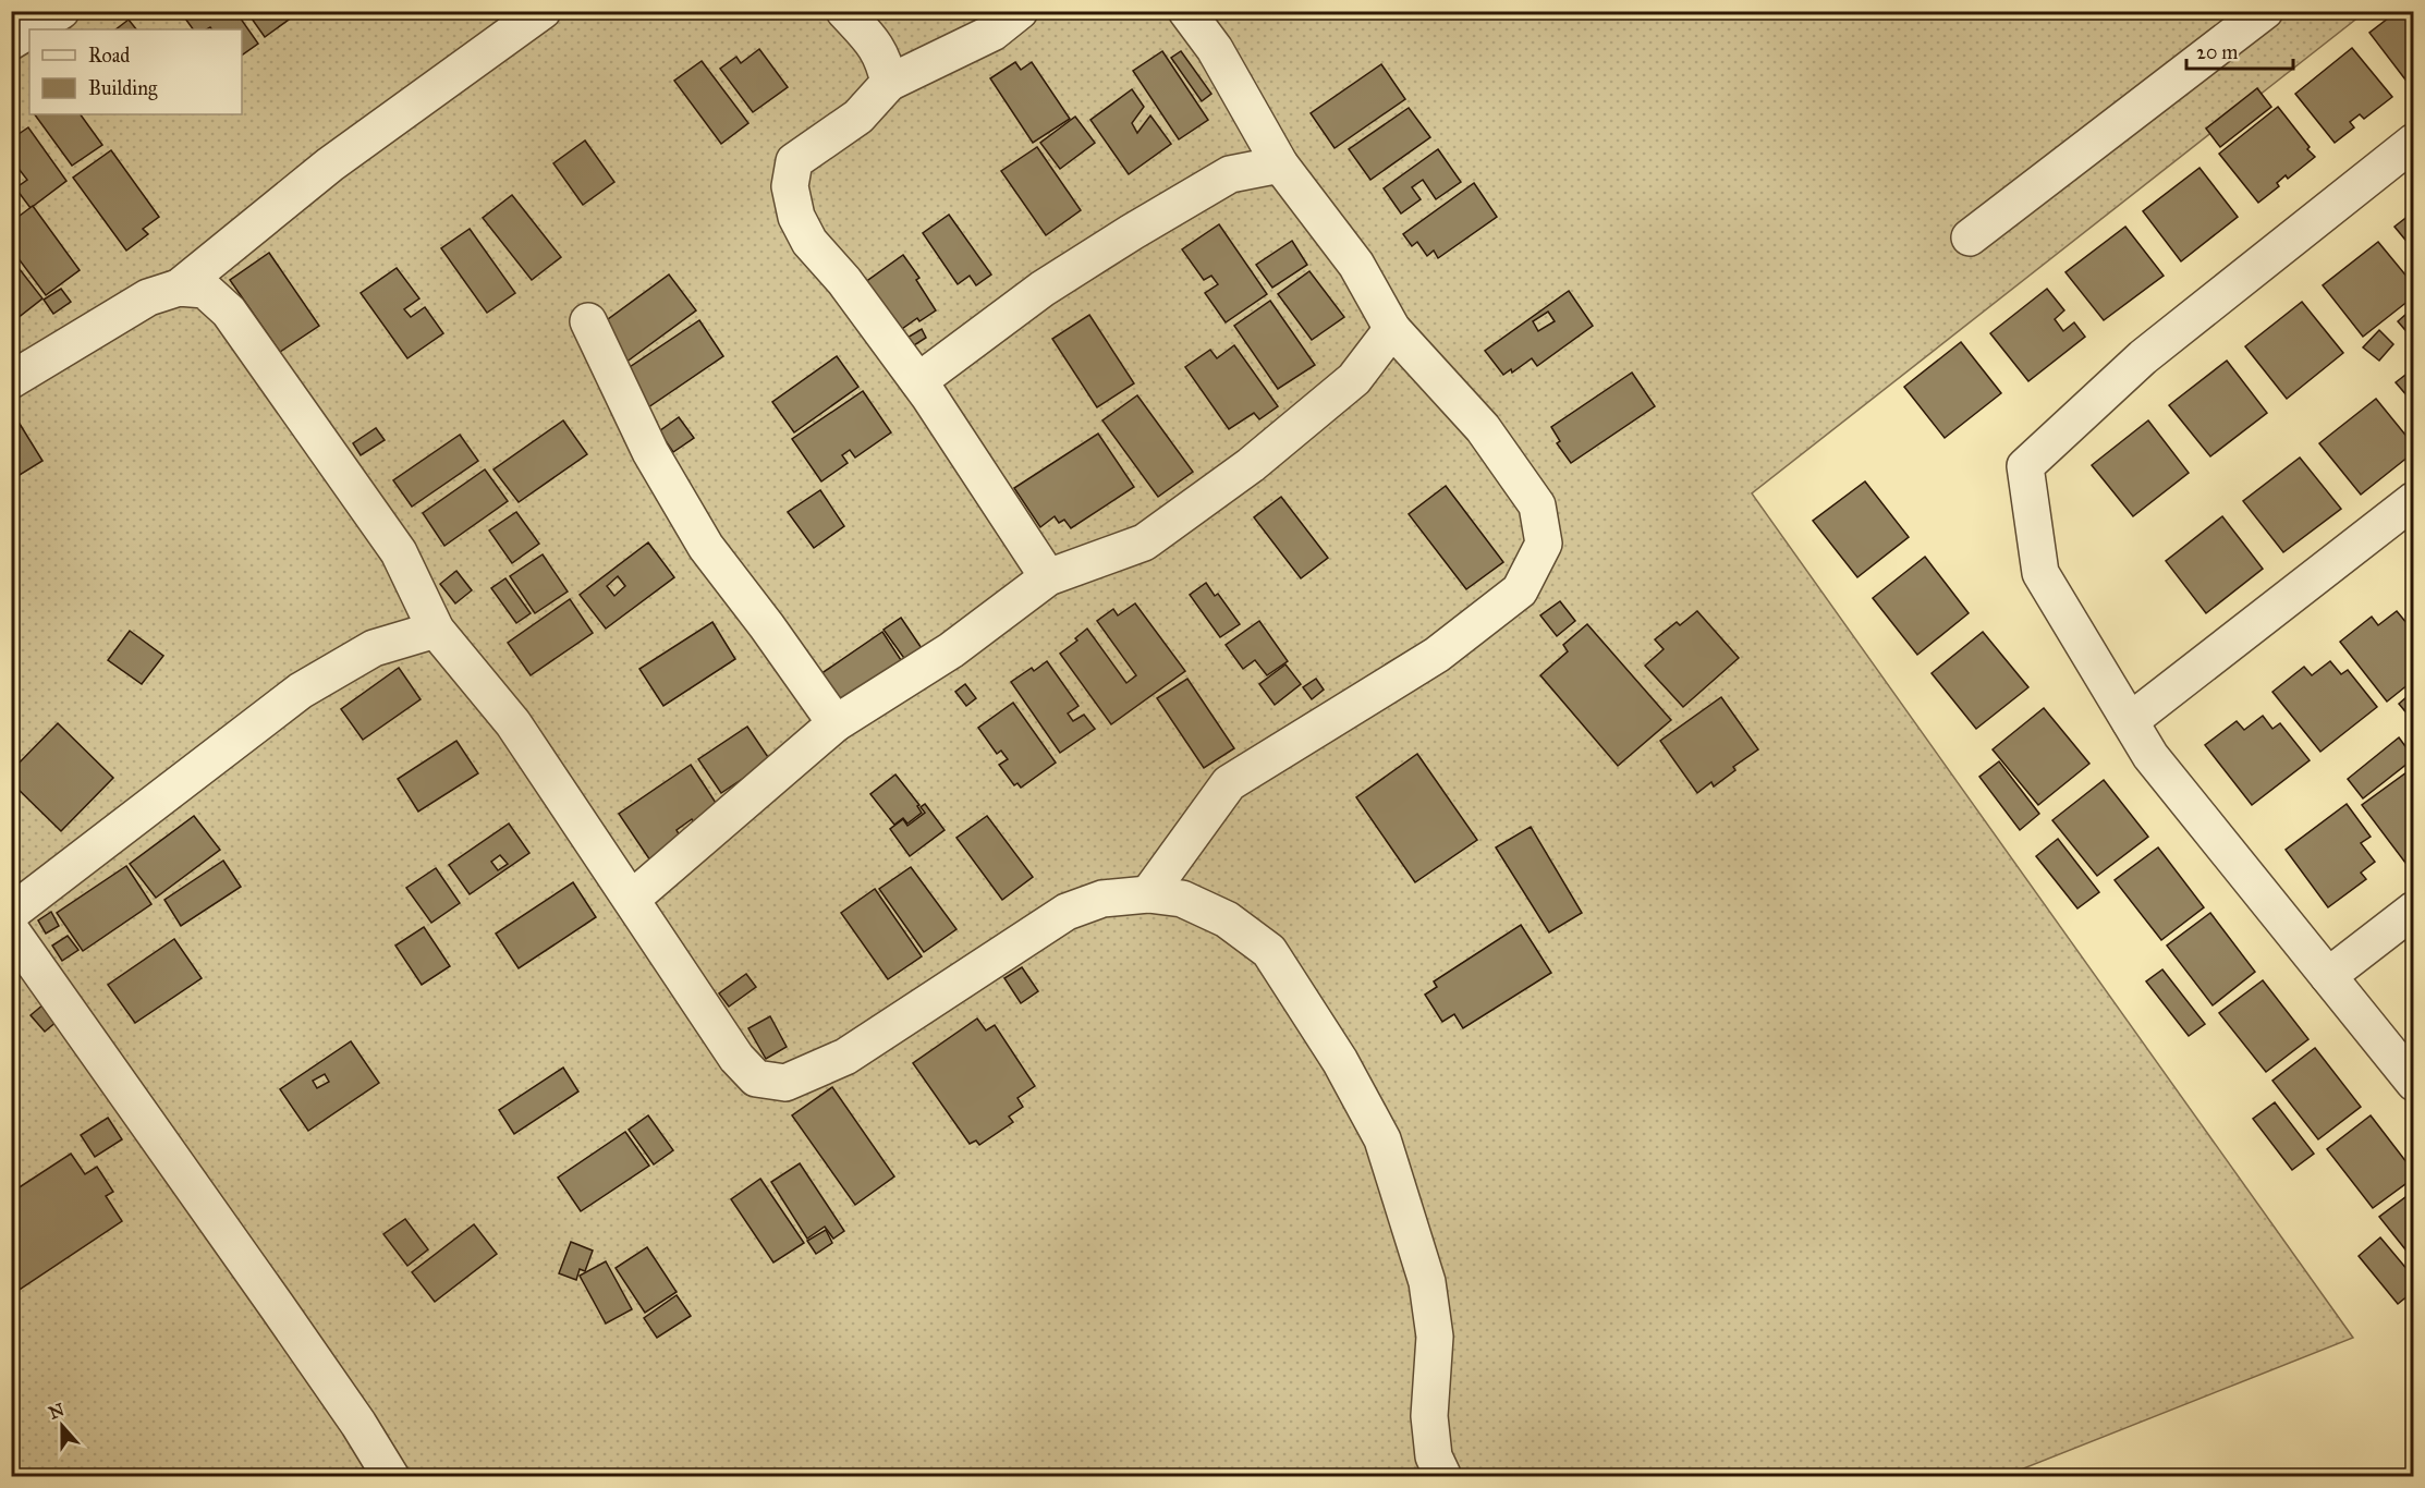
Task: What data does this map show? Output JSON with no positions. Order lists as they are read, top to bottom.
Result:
{
  "legend": ["Road", "Building"],
  "scale_bar": "20 m",
  "north": "top"
}
